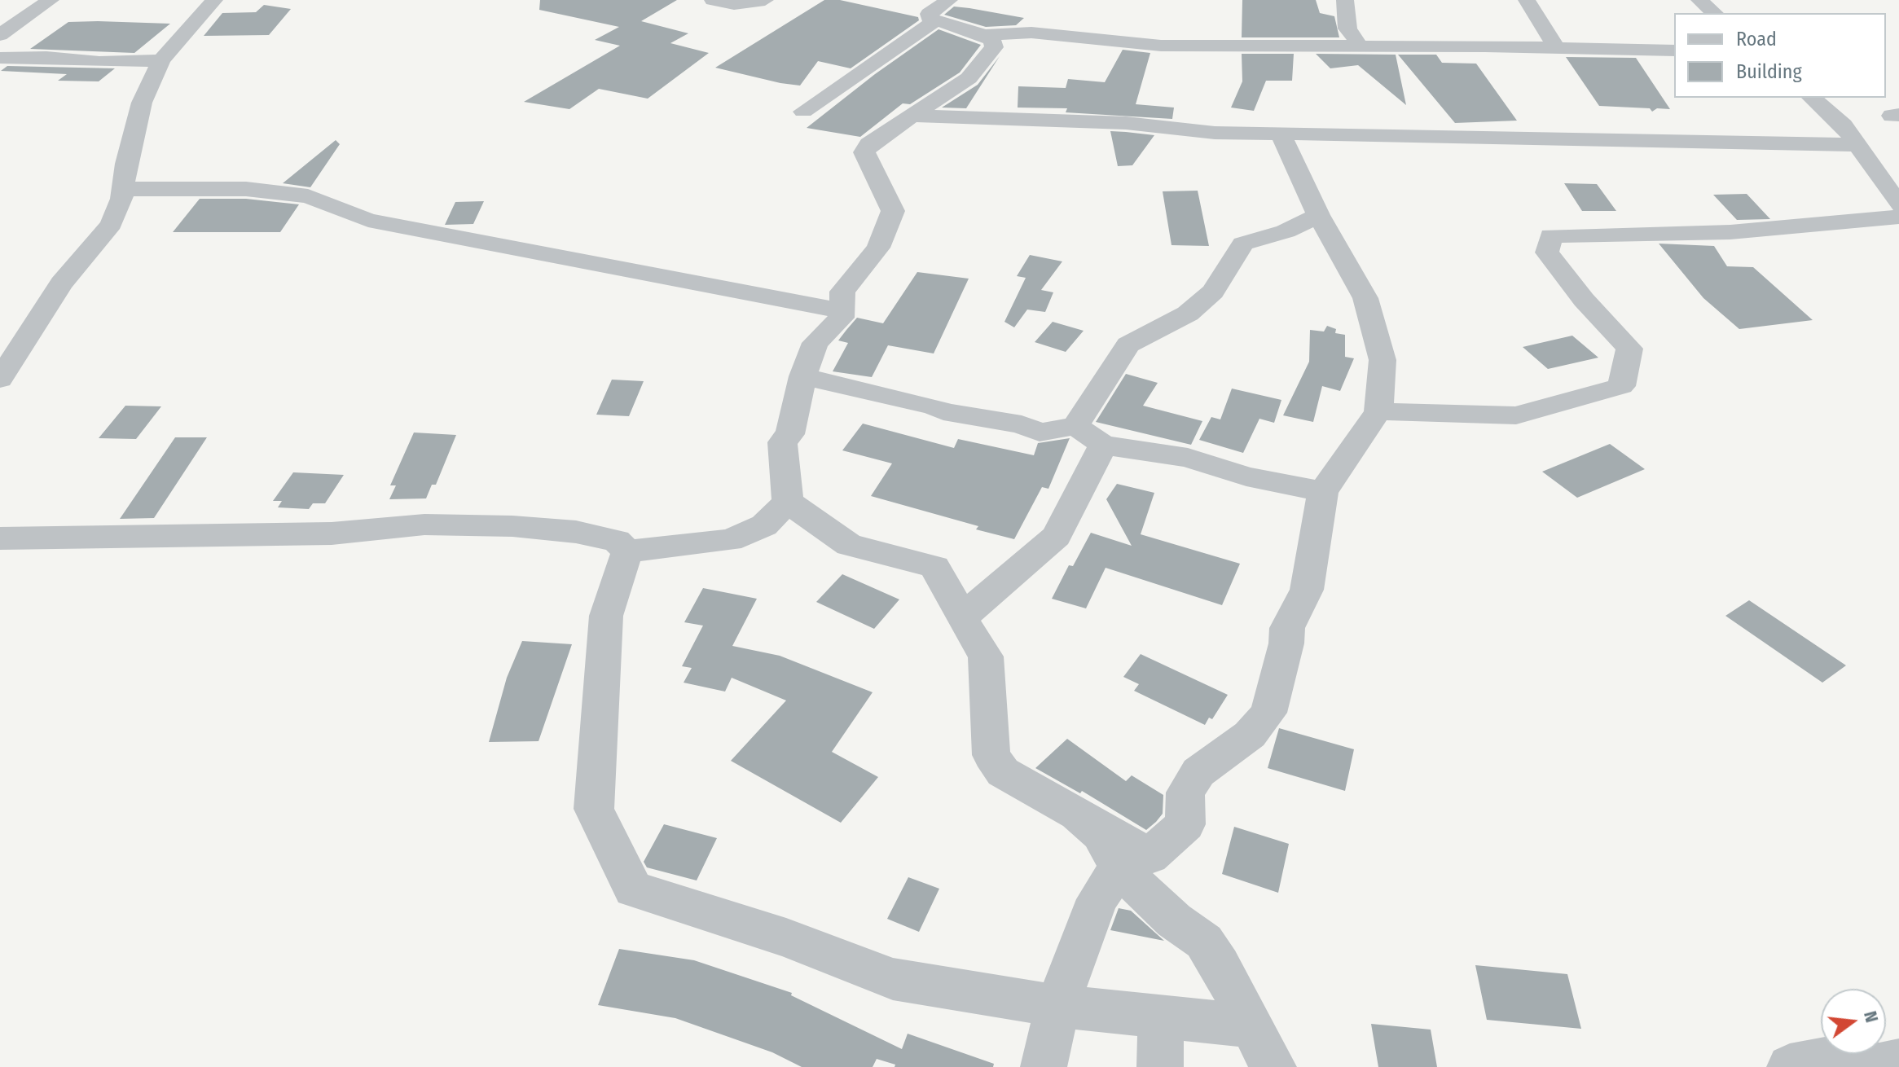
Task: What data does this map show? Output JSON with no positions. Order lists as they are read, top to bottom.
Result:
{
  "legend": ["Road", "Building"],
  "north": "right"
}
